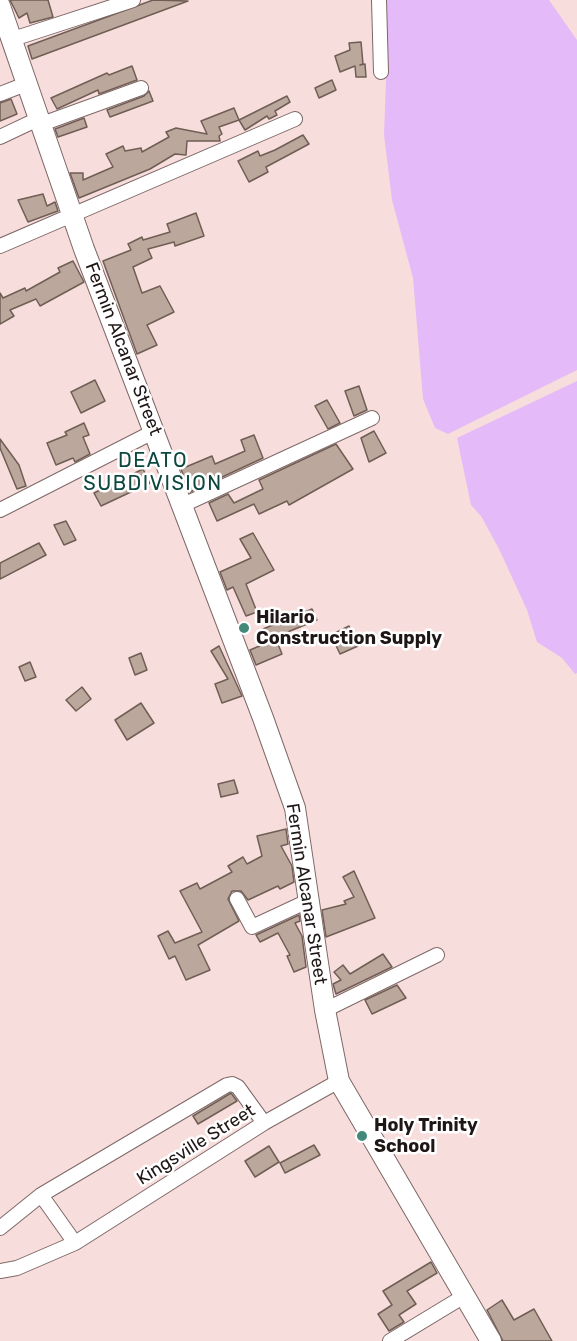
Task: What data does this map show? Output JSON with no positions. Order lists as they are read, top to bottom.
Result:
{
  "streets": {
    "main road": ["Fermin Alcanar Street"],
    "street": ["Kingsville Street"]
  },
  "crossings": [
    ["Fermin Alcanar Street", "Kingsville Street"]
  ],
  "districts": ["DEATO SUBDIVISION"],
  "places": ["Hilario Construction Supply", "Holy Trinity School"]
}
